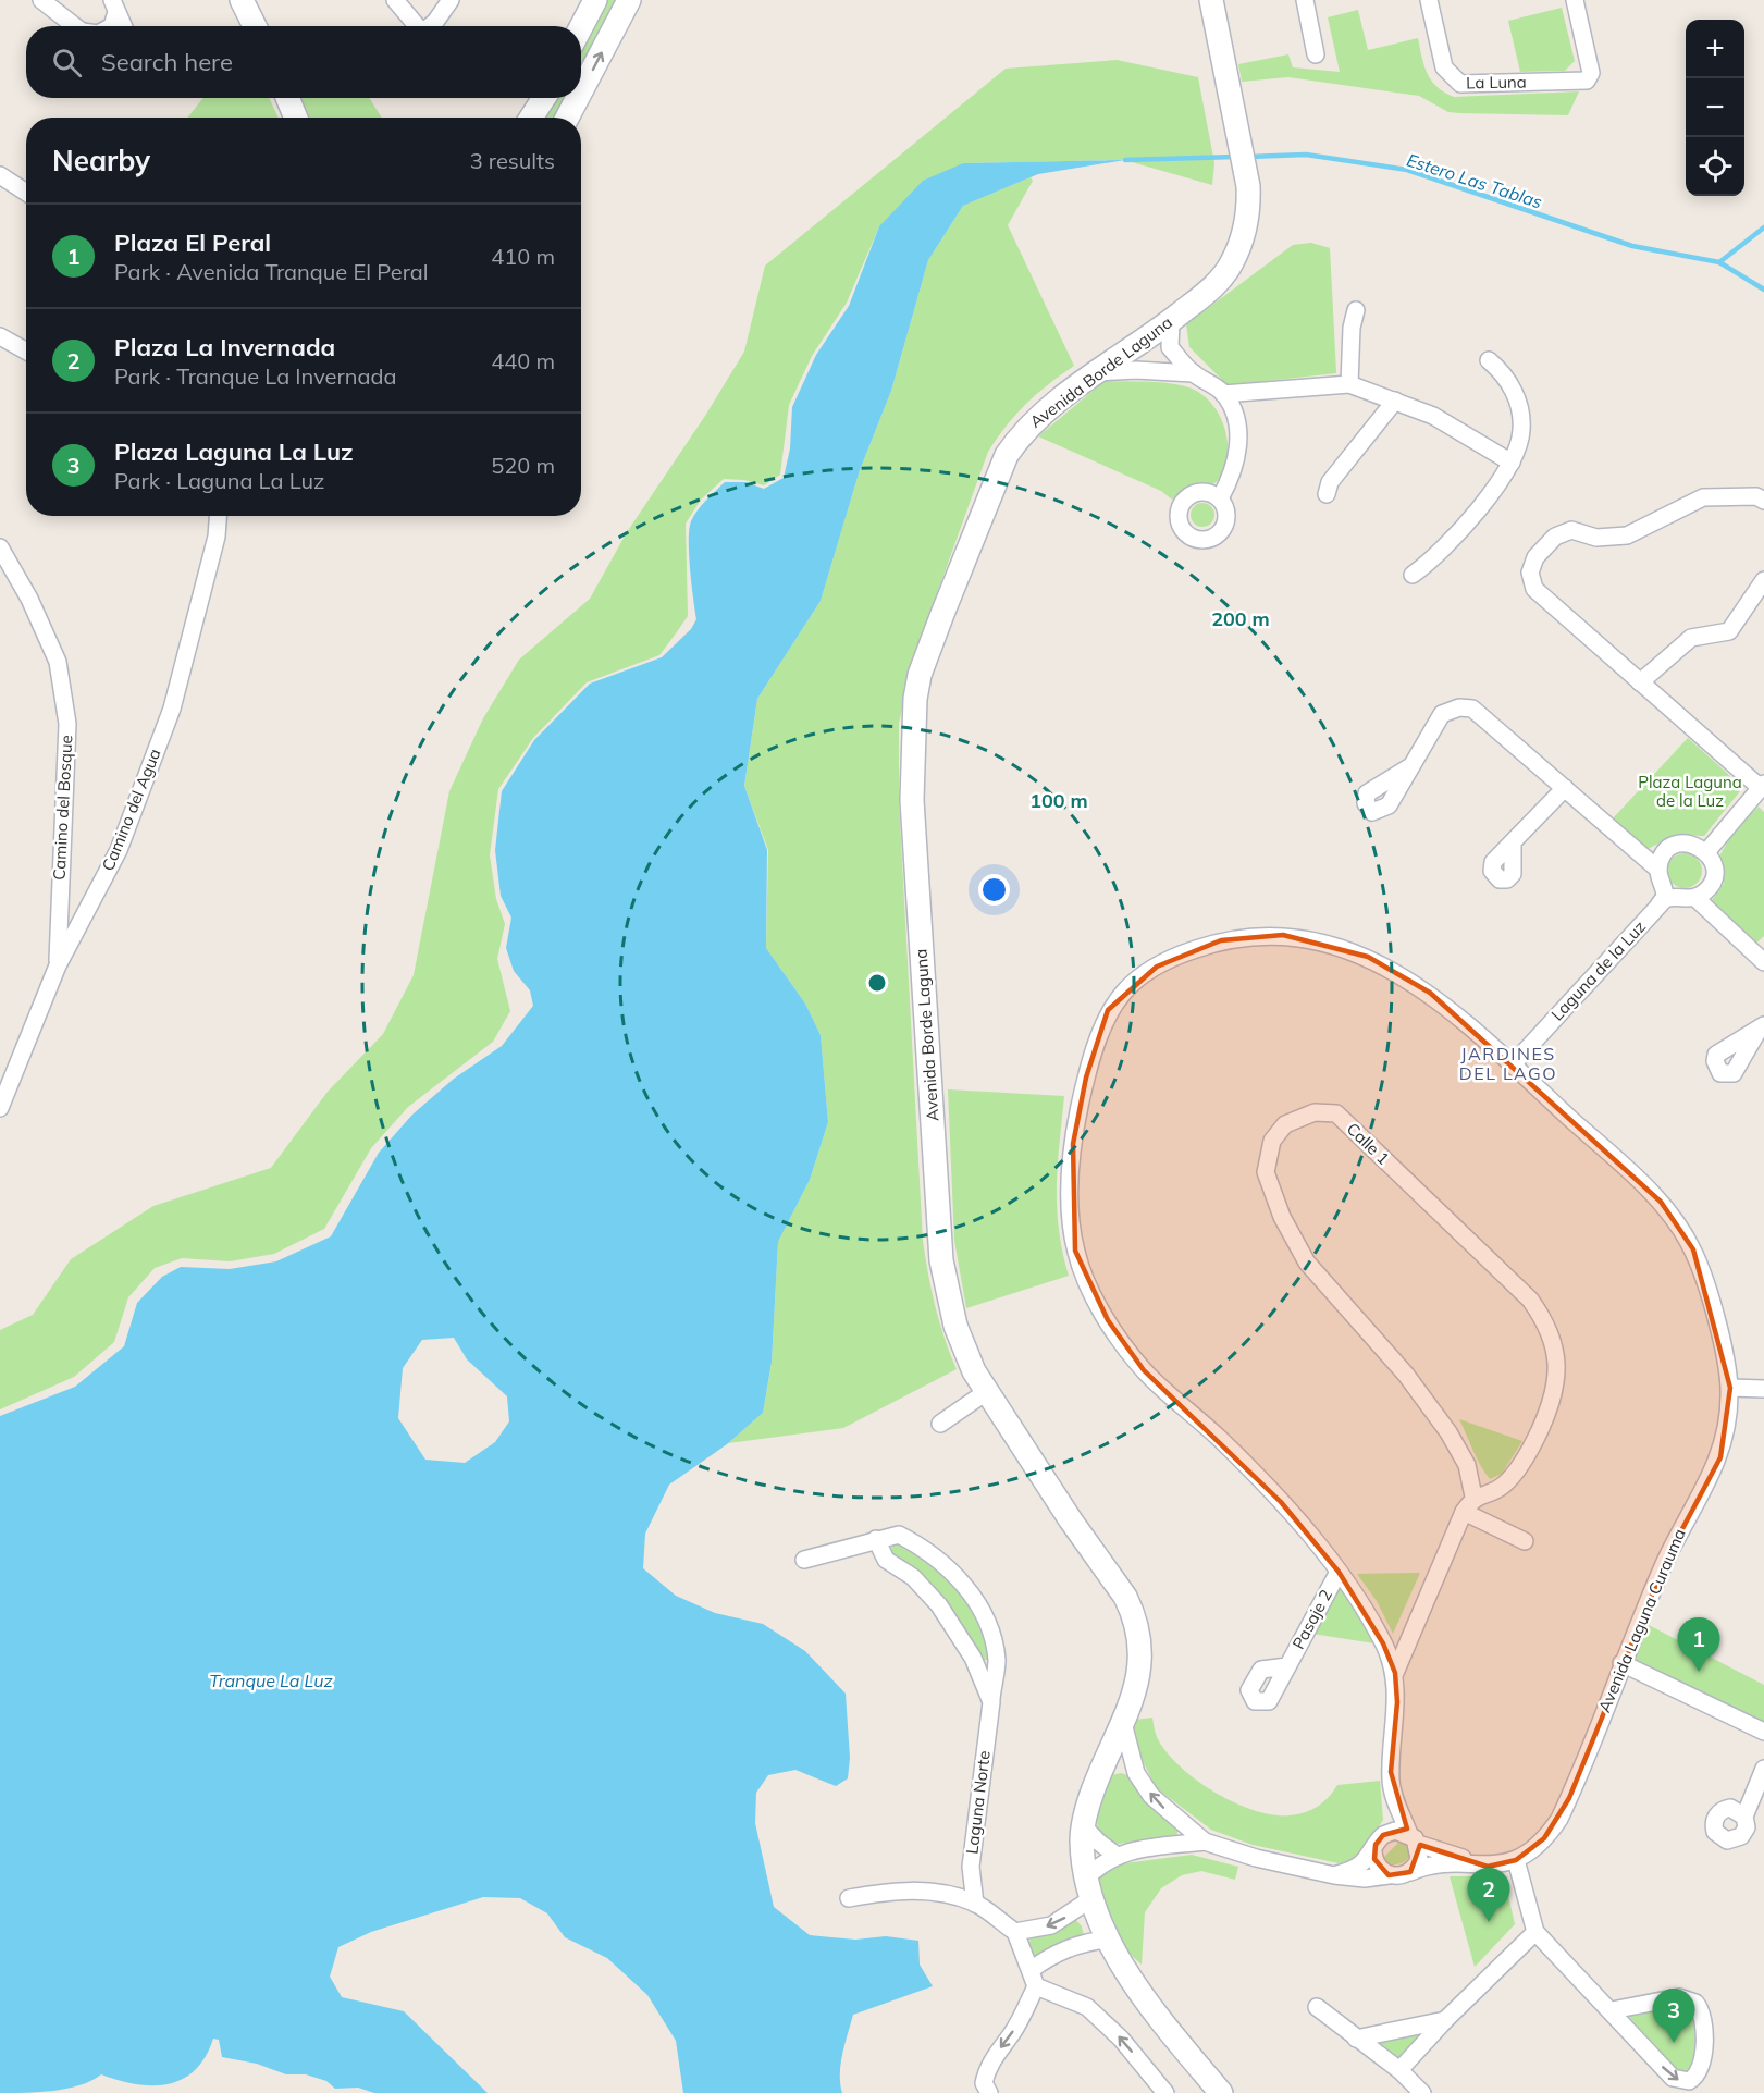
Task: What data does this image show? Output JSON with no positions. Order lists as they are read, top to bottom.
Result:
{
  "streets": {
    "street": [
      "La Luna",
      "Avenida Borde Laguna",
      "Camino del Bosque",
      "Camino del Agua",
      "Laguna de la Luz",
      "Calle 1",
      "Pasaje 2",
      "Avenida Laguna Curauma",
      "Laguna Norte"
    ]
  },
  "crossings": [
    ["Avenida Borde Laguna", "Avenida Laguna Curauma"],
    ["Camino del Bosque", "Camino del Agua"],
    ["Laguna de la Luz", "Avenida Laguna Curauma"],
    ["Pasaje 2", "Avenida Laguna Curauma"]
  ],
  "districts": ["JARDINES DEL LAGO"],
  "water": ["Estero Las Tablas", "Tranque La Luz"],
  "parks": ["Plaza Laguna de la Luz"],
  "page": {
    "map_buttons": ["+", "−"],
    "search": "Search here",
    "heading": ["Nearby", "3 results"],
    "list": [
      {
        "mark": "1",
        "name": "Plaza El Peral",
        "note": "Park · Avenida Tranque El Peral",
        "value": "410 m"
      },
      {
        "mark": "2",
        "name": "Plaza La Invernada",
        "note": "Park · Tranque La Invernada",
        "value": "440 m"
      },
      {
        "mark": "3",
        "name": "Plaza Laguna La Luz",
        "note": "Park · Laguna La Luz",
        "value": "520 m"
      }
    ],
    "pins": ["1", "2", "3"]
  },
  "rings": ["200 m", "100 m"]
}
